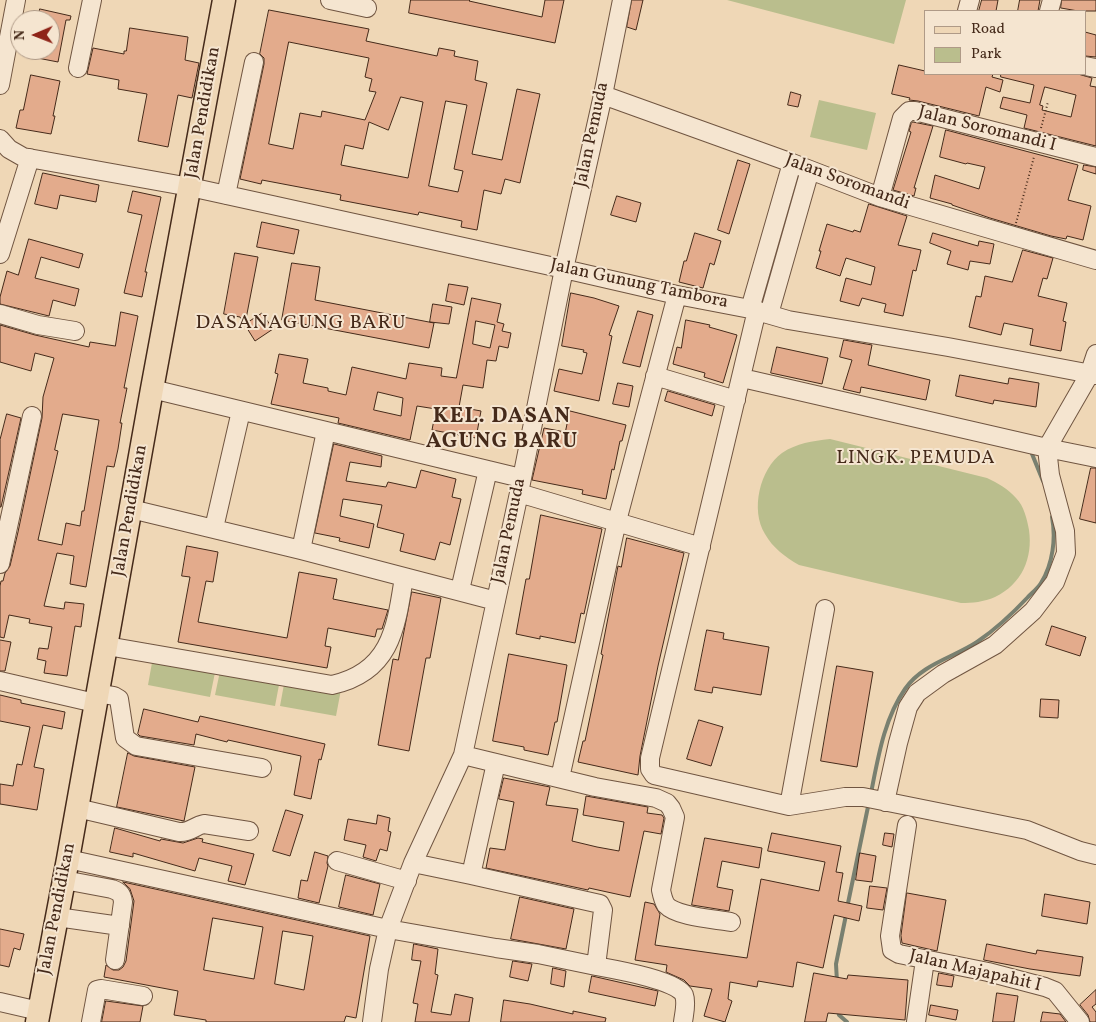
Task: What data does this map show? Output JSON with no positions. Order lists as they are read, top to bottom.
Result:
{
  "streets": {
    "main road": ["Jalan Pendidikan"],
    "street": [
      "Jalan Soromandi I",
      "Jalan Pemuda",
      "Jalan Soromandi",
      "Jalan Gunung Tambora",
      "Jalan Majapahit I"
    ]
  },
  "crossings": [
    ["Jalan Pendidikan", "Jalan Gunung Tambora"],
    ["Jalan Soromandi I", "Jalan Soromandi"],
    ["Jalan Pemuda", "Jalan Soromandi"],
    ["Jalan Pemuda", "Jalan Gunung Tambora"]
  ],
  "districts": ["DASANAGUNG BARU", "KEL. DASAN AGUNG BARU", "LINGK. PEMUDA"],
  "legend": ["Road", "Park"],
  "north": "left"
}
